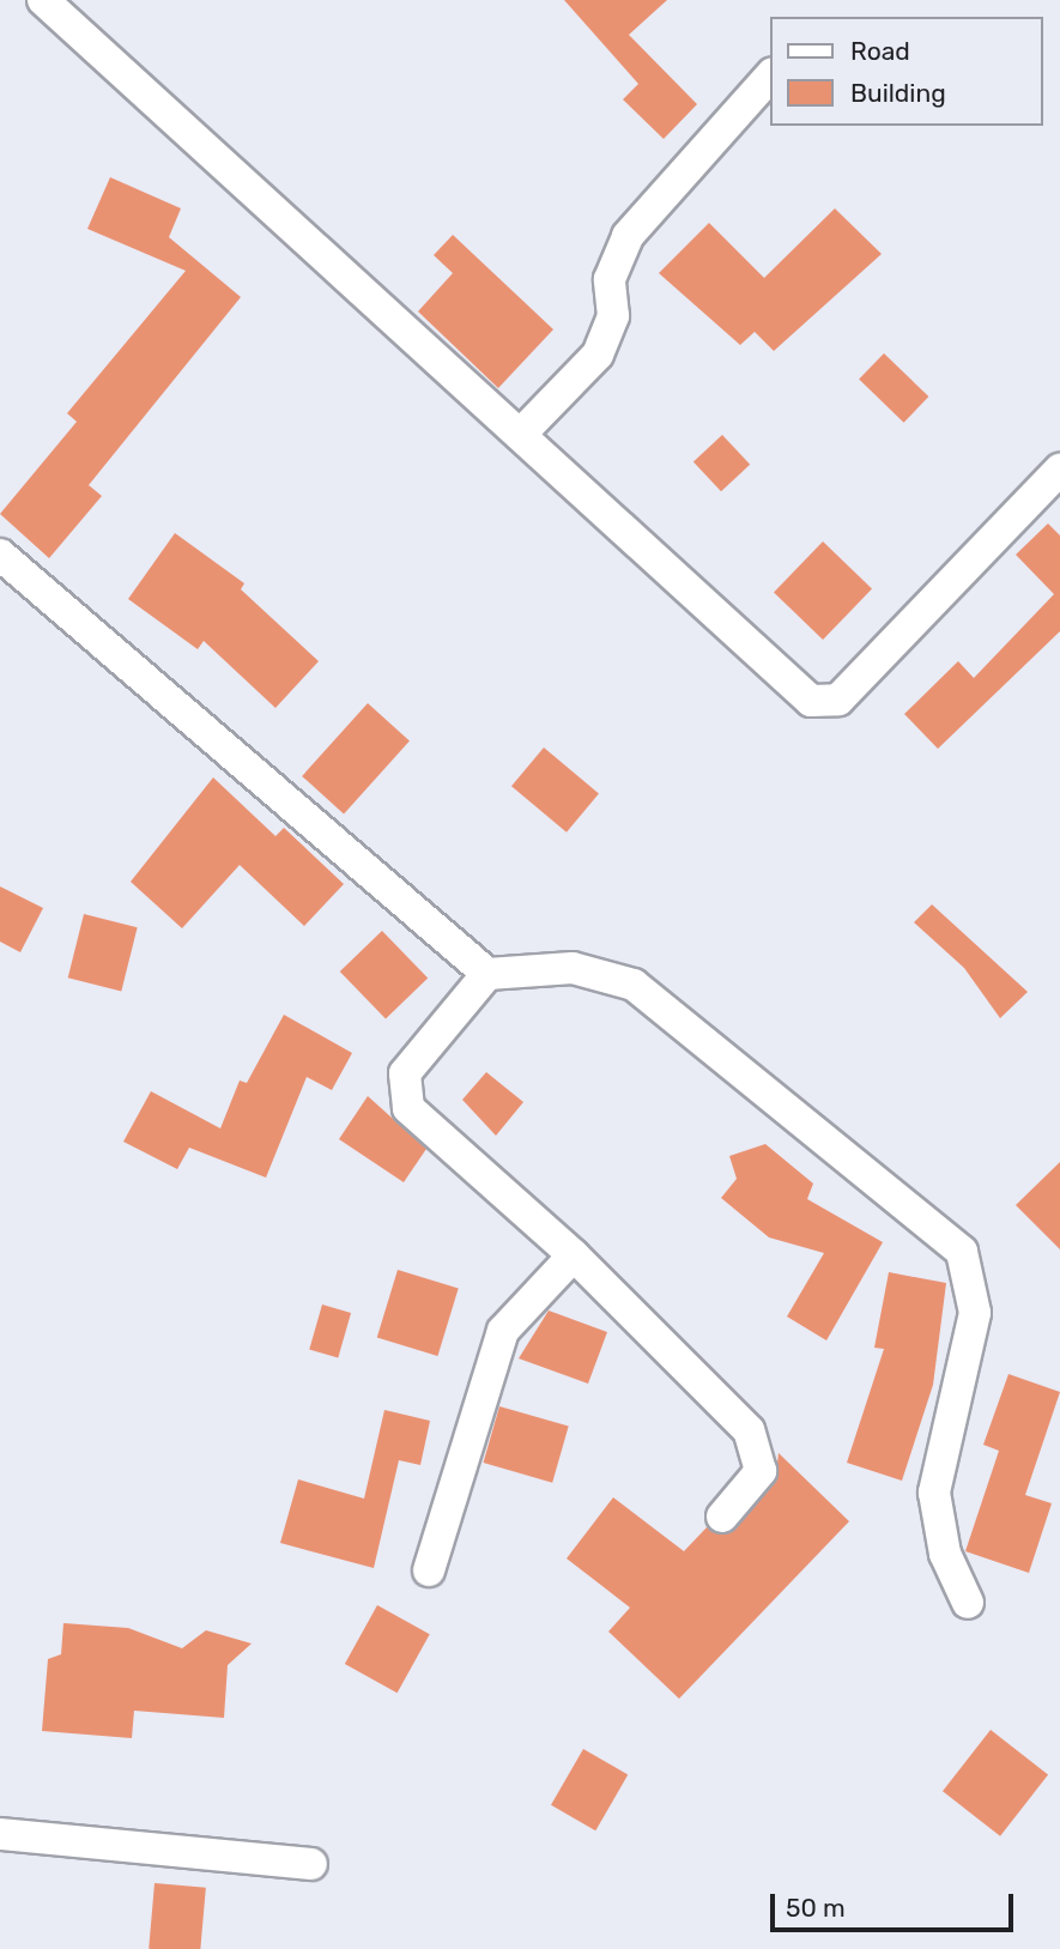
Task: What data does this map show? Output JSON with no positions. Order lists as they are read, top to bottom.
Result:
{
  "legend": ["Road", "Building"],
  "scale_bar": "50 m"
}
